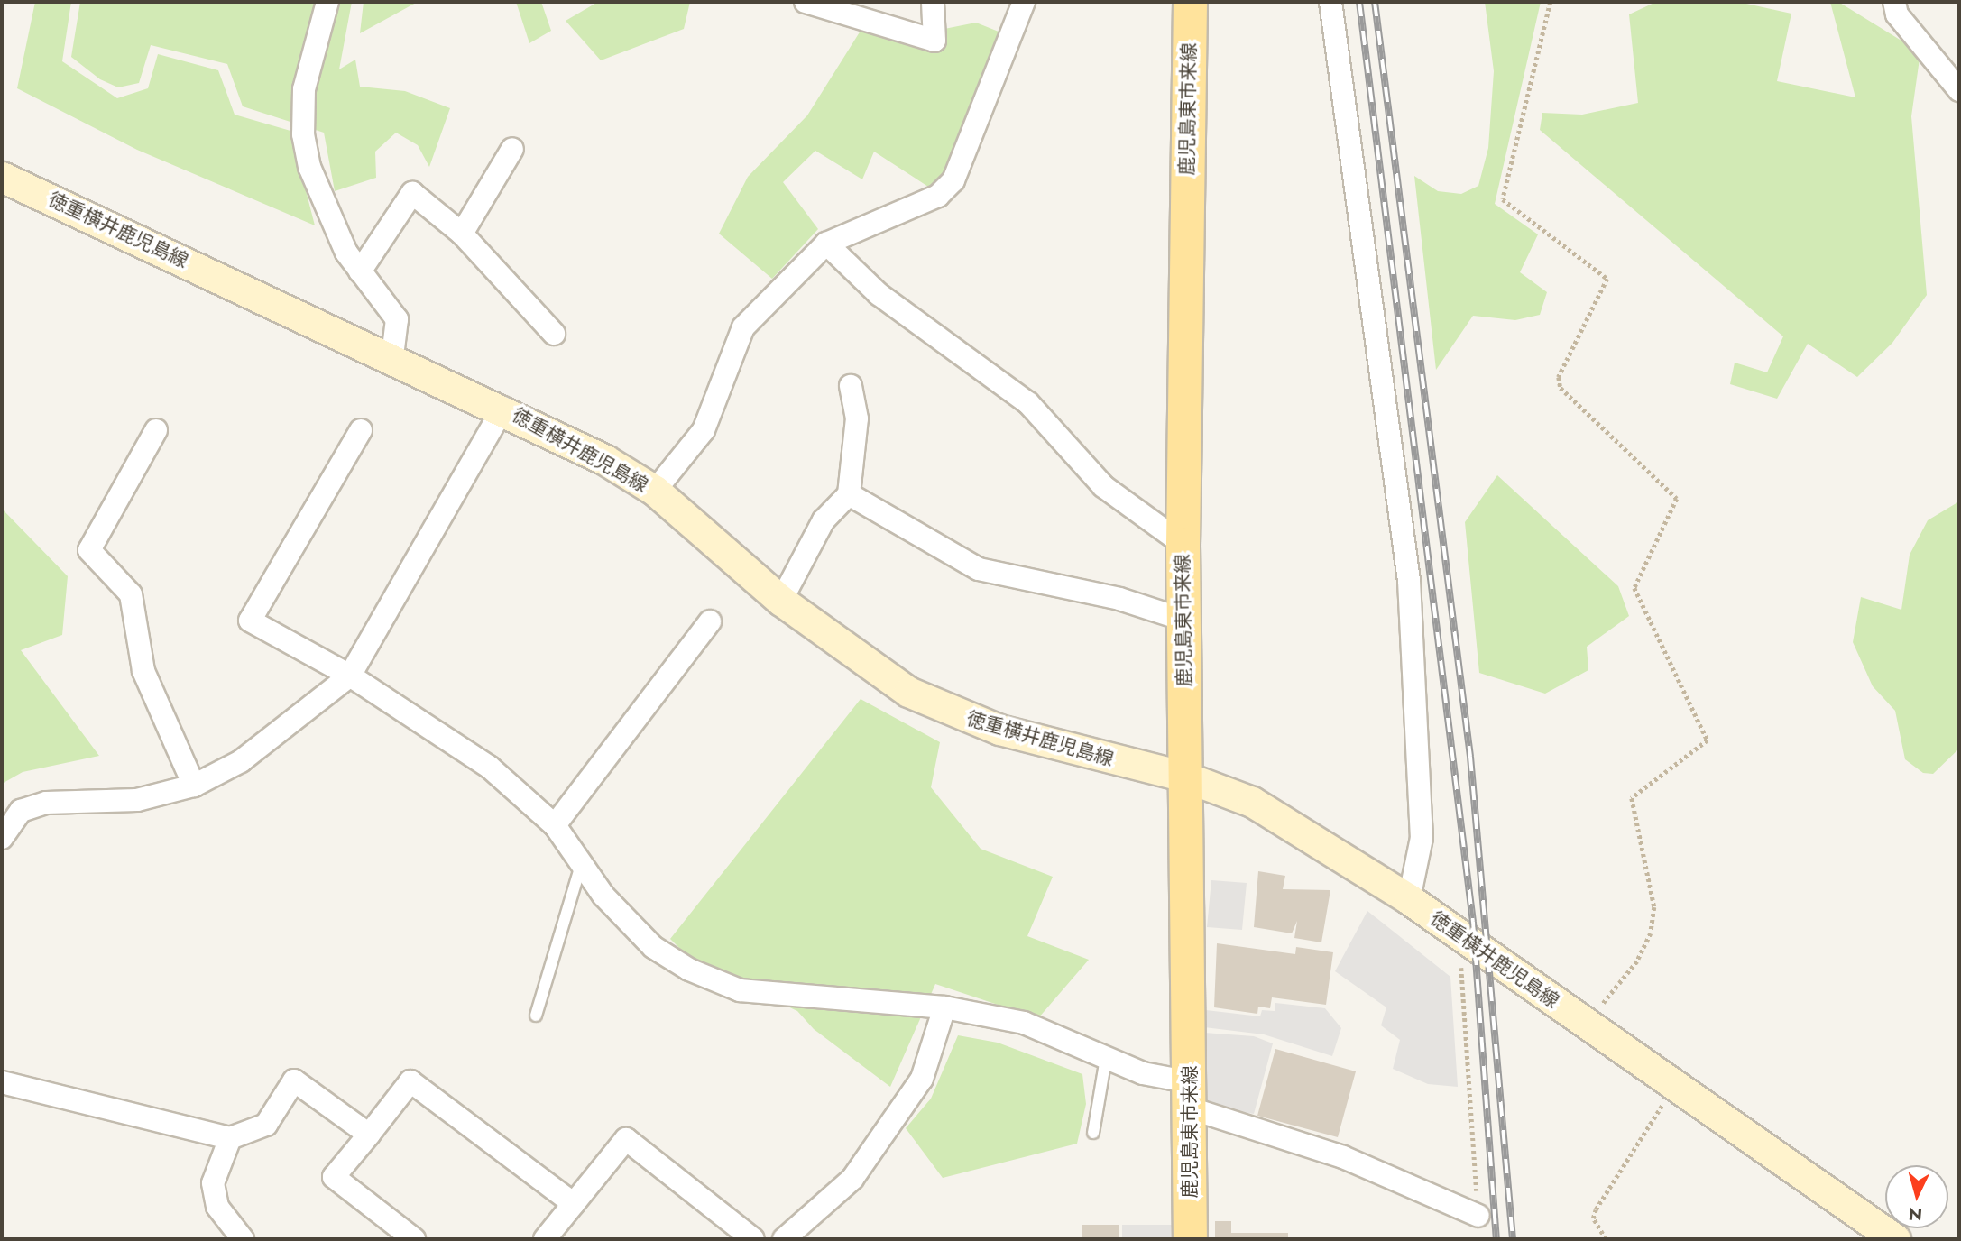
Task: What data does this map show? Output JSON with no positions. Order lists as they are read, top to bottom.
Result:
{
  "streets": {
    "main road": ["鹿児島東市来線", "徳重横井鹿児島線"]
  },
  "crossings": [
    ["鹿児島東市来線", "徳重横井鹿児島線"]
  ],
  "north": "bottom"
}
